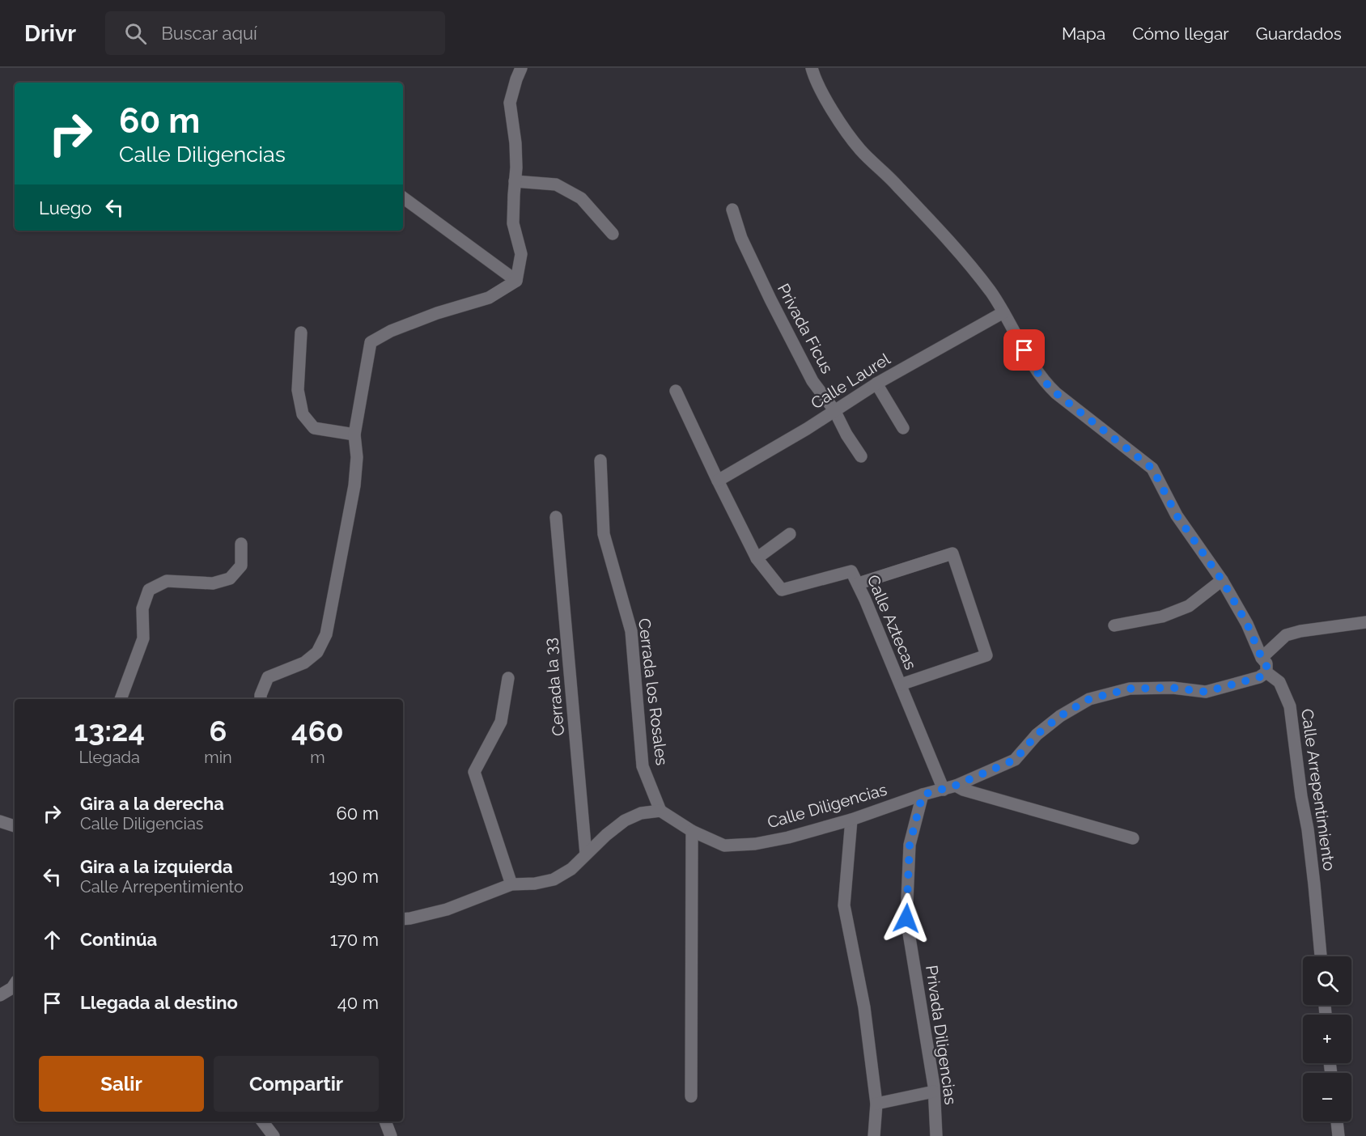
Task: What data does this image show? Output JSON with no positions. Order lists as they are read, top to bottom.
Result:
{
  "streets": {
    "street": [
      "Privada Ficus",
      "Calle Laurel",
      "Calle Aztecas",
      "Cerrada la 33",
      "Cerrada los Rosales",
      "Calle Arrepentimiento",
      "Calle Diligencias",
      "Privada Diligencias"
    ]
  },
  "crossings": [
    ["Privada Ficus", "Calle Laurel"],
    ["Calle Laurel", "Calle Aztecas"],
    ["Calle Laurel", "Calle Arrepentimiento"],
    ["Calle Aztecas", "Calle Diligencias"],
    ["Cerrada los Rosales", "Calle Diligencias"],
    ["Calle Arrepentimiento", "Calle Diligencias"],
    ["Calle Diligencias", "Privada Diligencias"]
  ],
  "page": {
    "header": "Drivr",
    "search": "Buscar aquí",
    "nav": ["Mapa", "Cómo llegar", "Guardados"],
    "turn": ["60 m", "Calle Diligencias"],
    "then": "Luego",
    "eta": [
      "13:24",
      "Llegada",
      "6",
      "min",
      "460",
      "m"
    ],
    "list": [
      {
        "name": "Gira a la derecha",
        "note": "Calle Diligencias",
        "value": "60 m"
      },
      {
        "name": "Gira a la izquierda",
        "note": "Calle Arrepentimiento",
        "value": "190 m"
      },
      {
        "name": "Continúa",
        "value": "170 m"
      },
      {
        "name": "Llegada al destino",
        "value": "40 m"
      }
    ],
    "map_buttons": ["+", "−"],
    "buttons": ["Salir", "Compartir"]
  }
}
